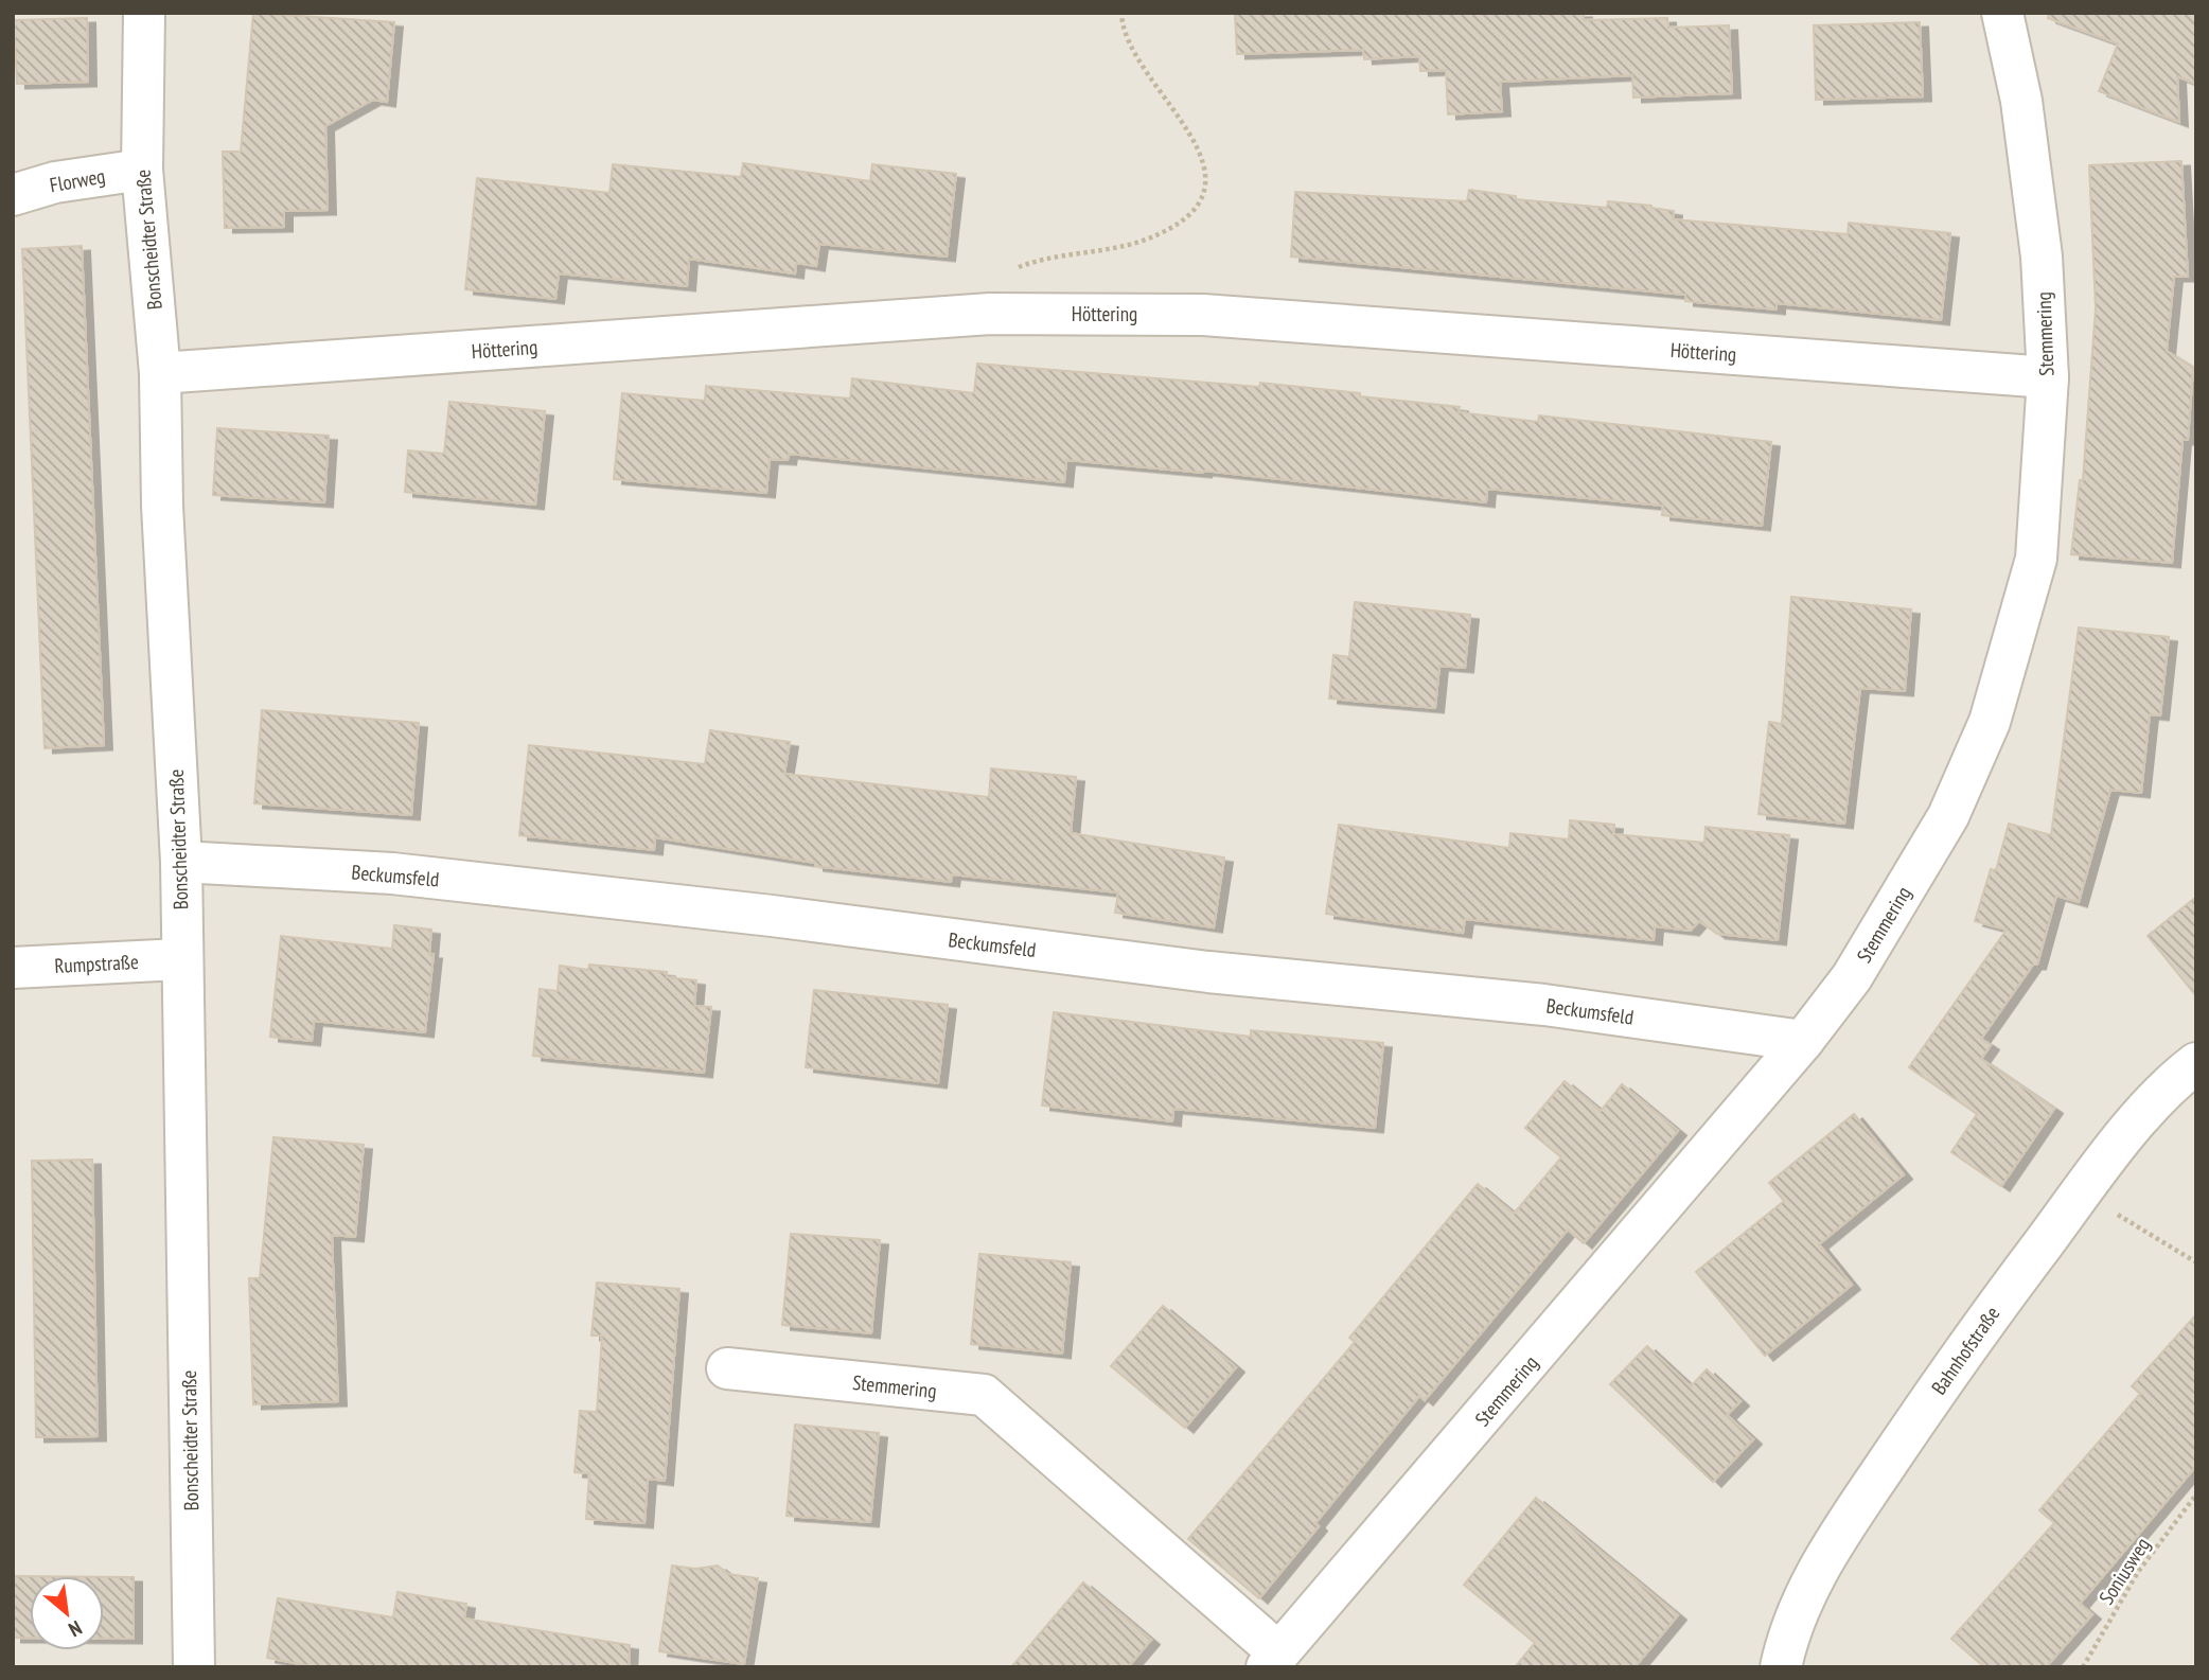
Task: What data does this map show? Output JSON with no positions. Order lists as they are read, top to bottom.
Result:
{
  "streets": {
    "street": [
      "Florweg",
      "Bonscheidter Straße",
      "Höttering",
      "Stemmering",
      "Beckumsfeld",
      "Rumpstraße",
      "Bahnhofstraße"
    ],
    "path": ["Soniusweg"]
  },
  "crossings": [
    ["Florweg", "Bonscheidter Straße"],
    ["Bonscheidter Straße", "Höttering"],
    ["Bonscheidter Straße", "Beckumsfeld"],
    ["Bonscheidter Straße", "Rumpstraße"],
    ["Höttering", "Stemmering"],
    ["Stemmering", "Beckumsfeld"]
  ],
  "north": "bottom right"
}
